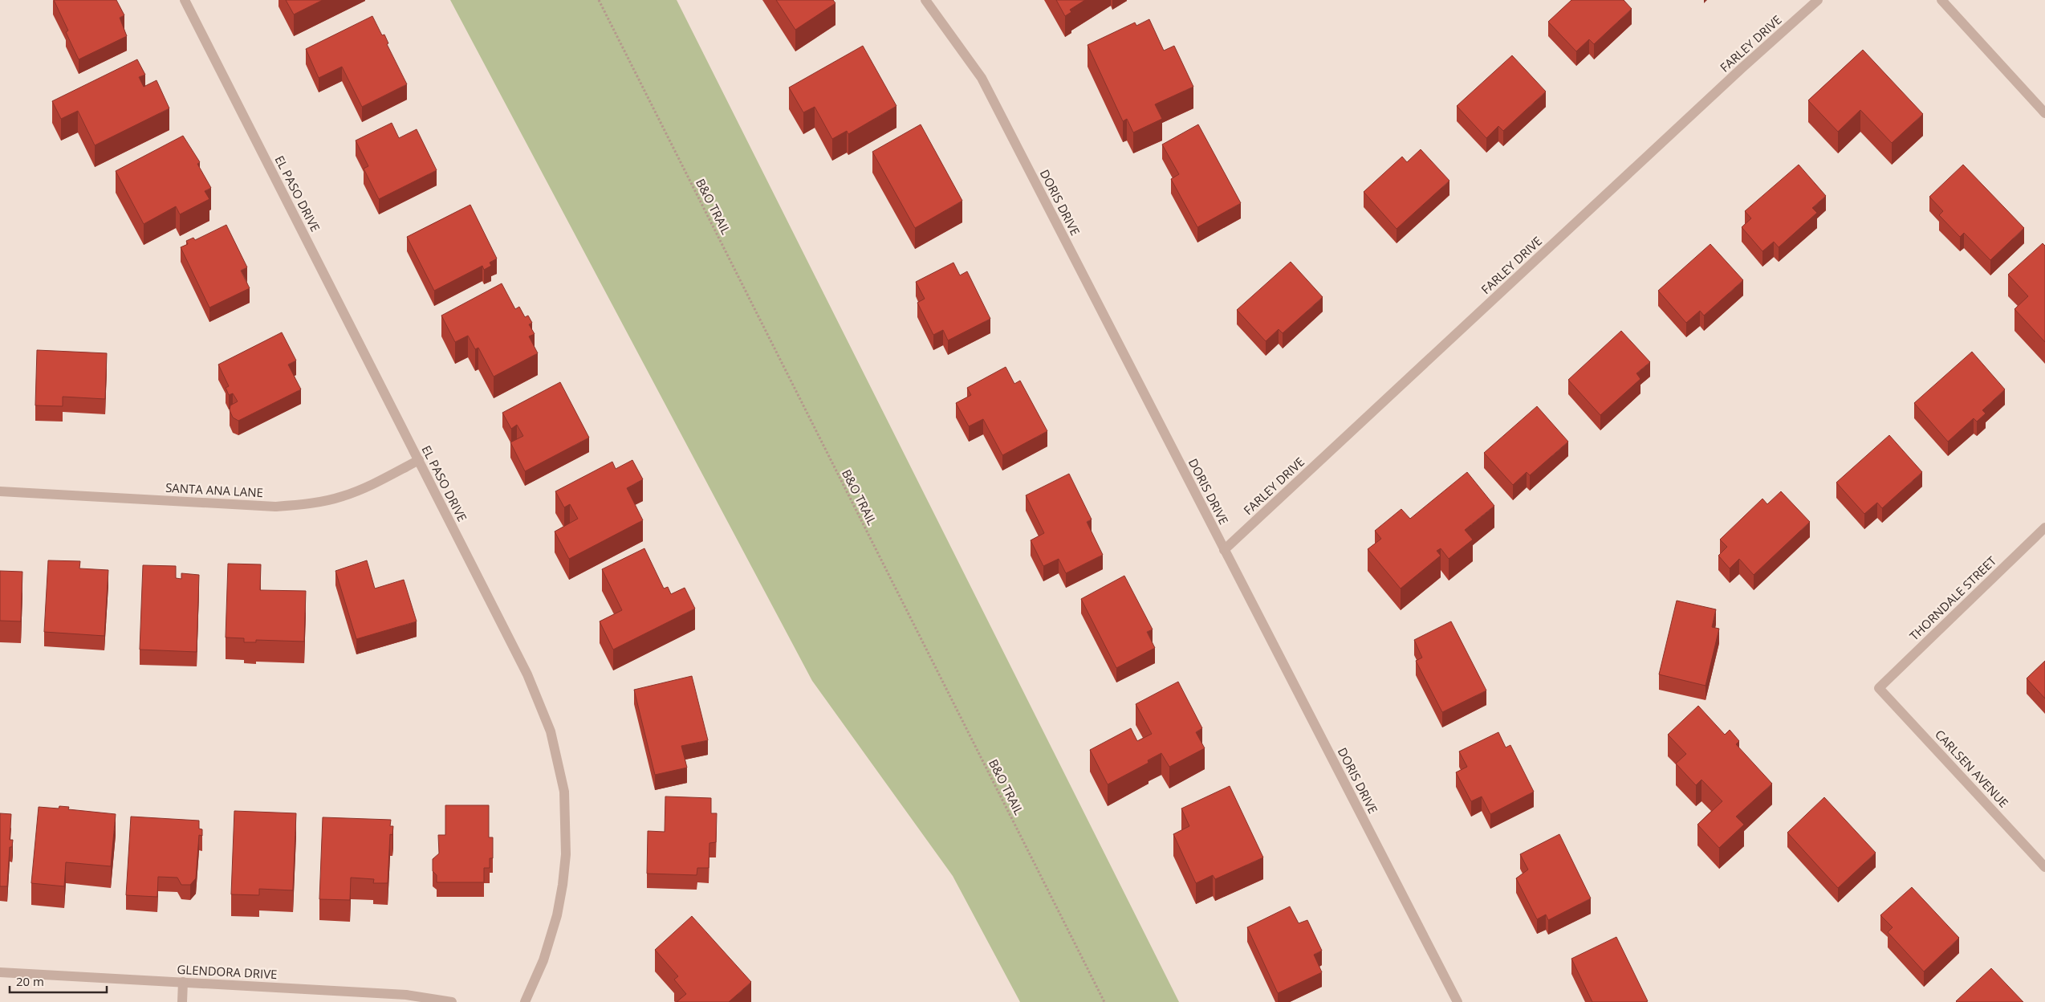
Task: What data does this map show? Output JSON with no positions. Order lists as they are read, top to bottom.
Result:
{
  "streets": {
    "street": [
      "FARLEY DRIVE",
      "EL PASO DRIVE",
      "DORIS DRIVE",
      "SANTA ANA LANE",
      "THORNDALE STREET",
      "CARLSEN AVENUE",
      "GLENDORA DRIVE"
    ],
    "path": ["B&O TRAIL"]
  },
  "crossings": [
    ["FARLEY DRIVE", "DORIS DRIVE"],
    ["EL PASO DRIVE", "SANTA ANA LANE"],
    ["THORNDALE STREET", "CARLSEN AVENUE"]
  ],
  "scale_bar": "20 m"
}
